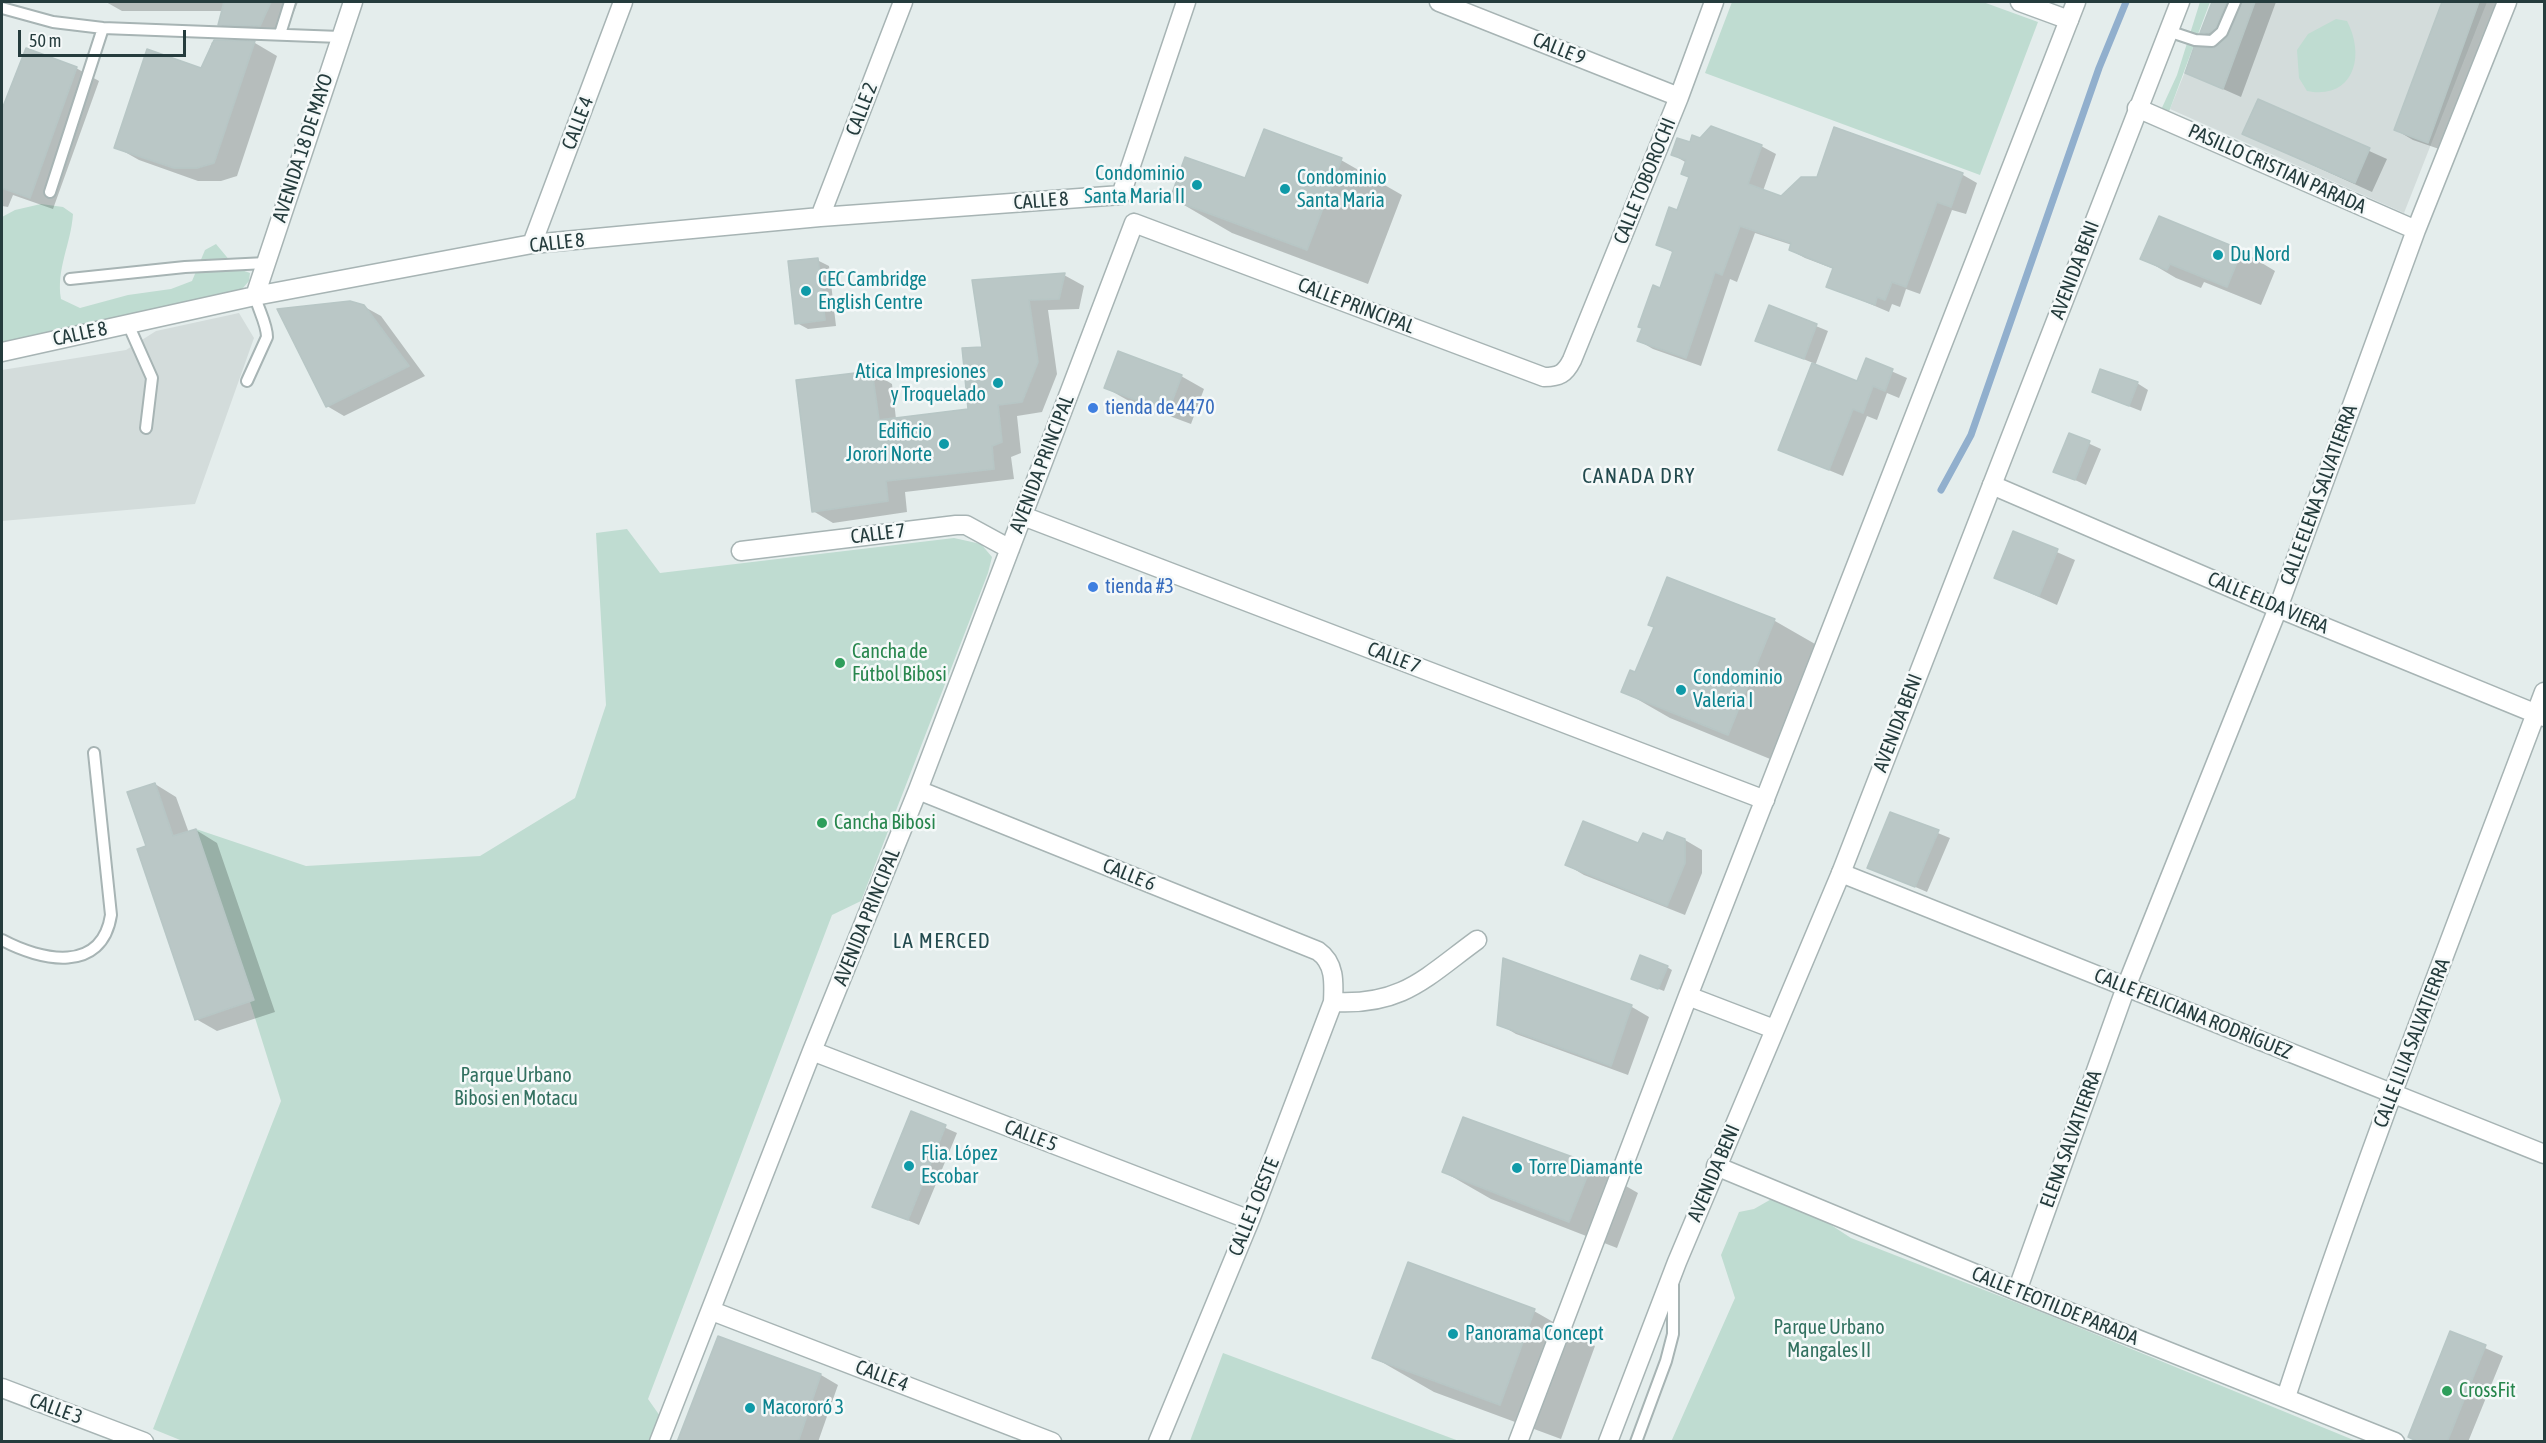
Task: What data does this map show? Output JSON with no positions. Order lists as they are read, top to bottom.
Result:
{
  "streets": {
    "street": [
      "CALLE 9",
      "CALLE 2",
      "CALLE 4",
      "AVENIDA 18 DE MAYO",
      "PASILLO CRISTIAN PARADA",
      "CALLE TOBOROCHI",
      "CALLE 8",
      "AVENIDA BENI",
      "CALLE PRINCIPAL",
      "AVENIDA PRINCIPAL",
      "CALLE ELENA SALVATIERRA",
      "CALLE 7",
      "CALLE ELDA VIERA",
      "CALLE 6",
      "CALLE FELICIANA RODRÍGUEZ",
      "CALLE LILIA SALVATIERRA",
      "CALLE 5",
      "ELENA SALVATIERRA",
      "CALLE 1 OESTE",
      "CALLE TEOTILDE PARADA",
      "CALLE 3"
    ]
  },
  "crossings": [
    ["CALLE 9", "CALLE TOBOROCHI"],
    ["CALLE 2", "CALLE 8"],
    ["CALLE 4", "CALLE 8"],
    ["CALLE 4", "AVENIDA PRINCIPAL"],
    ["AVENIDA 18 DE MAYO", "CALLE 8"],
    ["PASILLO CRISTIAN PARADA", "AVENIDA BENI"],
    ["PASILLO CRISTIAN PARADA", "CALLE ELENA SALVATIERRA"],
    ["CALLE TOBOROCHI", "CALLE PRINCIPAL"],
    ["AVENIDA BENI", "CALLE ELDA VIERA"],
    ["AVENIDA BENI", "CALLE FELICIANA RODRÍGUEZ"],
    ["AVENIDA BENI", "CALLE TEOTILDE PARADA"],
    ["CALLE PRINCIPAL", "AVENIDA PRINCIPAL"],
    ["AVENIDA PRINCIPAL", "CALLE 7"],
    ["AVENIDA PRINCIPAL", "CALLE 6"],
    ["AVENIDA PRINCIPAL", "CALLE 5"],
    ["CALLE ELENA SALVATIERRA", "CALLE ELDA VIERA"],
    ["CALLE ELENA SALVATIERRA", "CALLE FELICIANA RODRÍGUEZ"],
    ["CALLE ELENA SALVATIERRA", "ELENA SALVATIERRA"],
    ["CALLE ELDA VIERA", "CALLE LILIA SALVATIERRA"],
    ["CALLE 6", "CALLE 1 OESTE"],
    ["CALLE FELICIANA RODRÍGUEZ", "CALLE LILIA SALVATIERRA"],
    ["CALLE FELICIANA RODRÍGUEZ", "ELENA SALVATIERRA"],
    ["CALLE LILIA SALVATIERRA", "CALLE TEOTILDE PARADA"],
    ["CALLE 5", "CALLE 1 OESTE"],
    ["ELENA SALVATIERRA", "CALLE TEOTILDE PARADA"]
  ],
  "districts": ["CANADA DRY", "LA MERCED"],
  "parks": ["Parque Urbano Bibosi en Motacu", "Parque Urbano Mangales II"],
  "places": [
    "Condominio Santa Maria II",
    "Condominio Santa Maria",
    "Du Nord",
    "CEC Cambridge English Centre",
    "Atica Impresiones y Troquelado",
    "tienda de 4470",
    "Edificio Jorori Norte",
    "tienda #3",
    "Cancha de Fútbol Bibosi",
    "Condominio Valeria I",
    "Cancha Bibosi",
    "Flia. López Escobar",
    "Torre Diamante",
    "Panorama Concept",
    "CrossFit",
    "Macororó 3"
  ],
  "scale_bar": "50 m"
}
